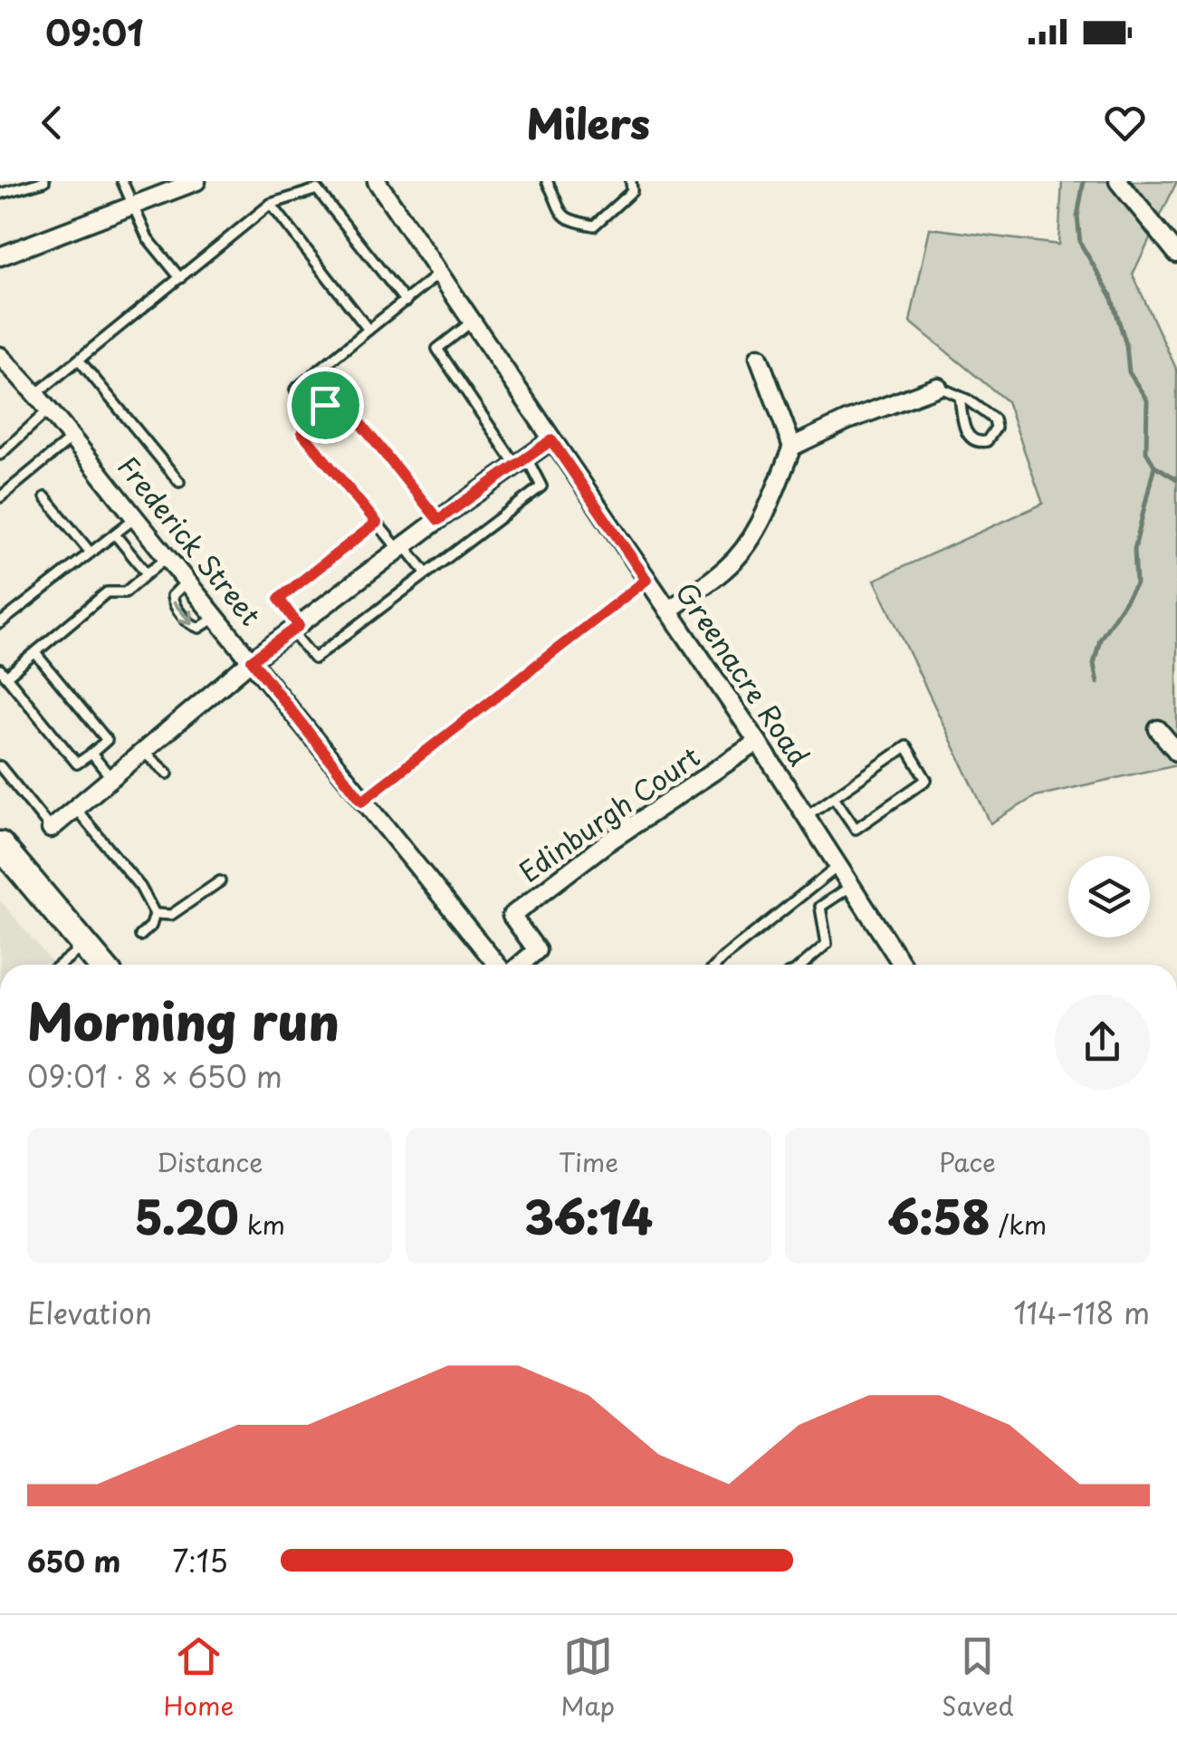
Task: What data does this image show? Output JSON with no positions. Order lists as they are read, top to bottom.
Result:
{
  "streets": {
    "street": ["Frederick Street", "Greenacre Road", "Edinburgh Court"]
  },
  "crossings": [
    ["Greenacre Road", "Edinburgh Court"]
  ],
  "page": {
    "status": "09:01",
    "header": "Milers",
    "heading": ["Morning run", "09:01 · 8 × 650 m"],
    "stats": [
      ["Distance", "5.20 km"],
      ["Time", "36:14"],
      ["Pace", "6:58 /km"]
    ],
    "chart": ["Elevation", "114–118 m"],
    "list": [
      {
        "name": "650 m",
        "note": "7:15"
      }
    ],
    "tabs": ["Home", "Map", "Saved"]
  }
}
